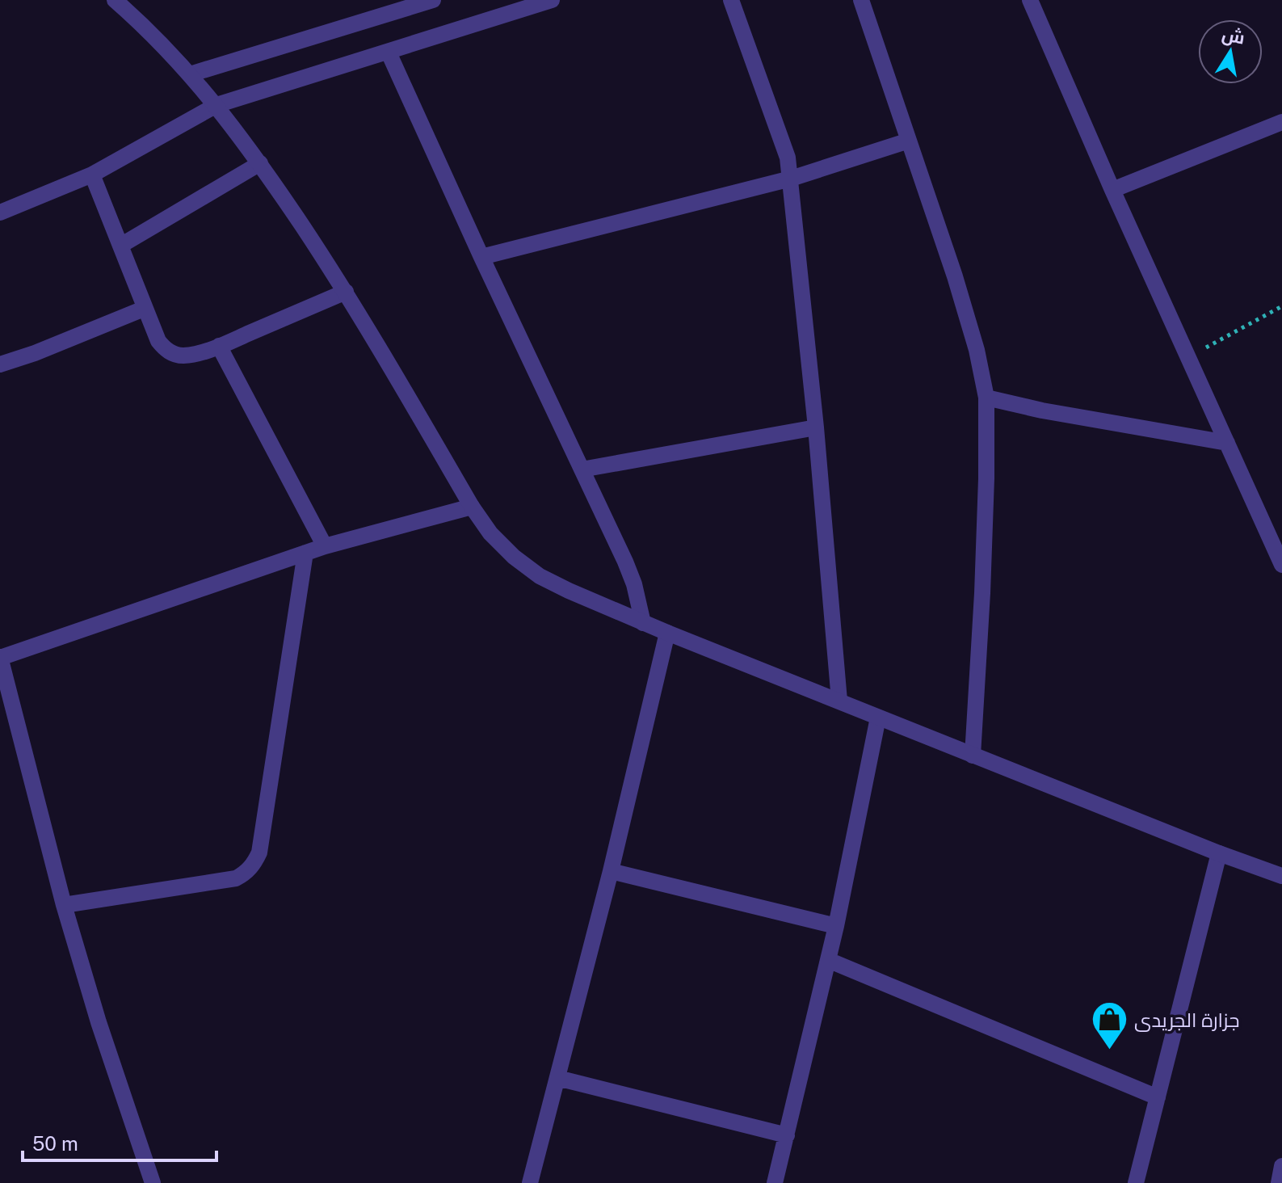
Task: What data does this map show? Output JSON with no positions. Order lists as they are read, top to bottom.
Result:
{
  "places": {
    "shop": ["جزارة الجريدى"]
  },
  "scale_bar": "50 m",
  "north": "top"
}
